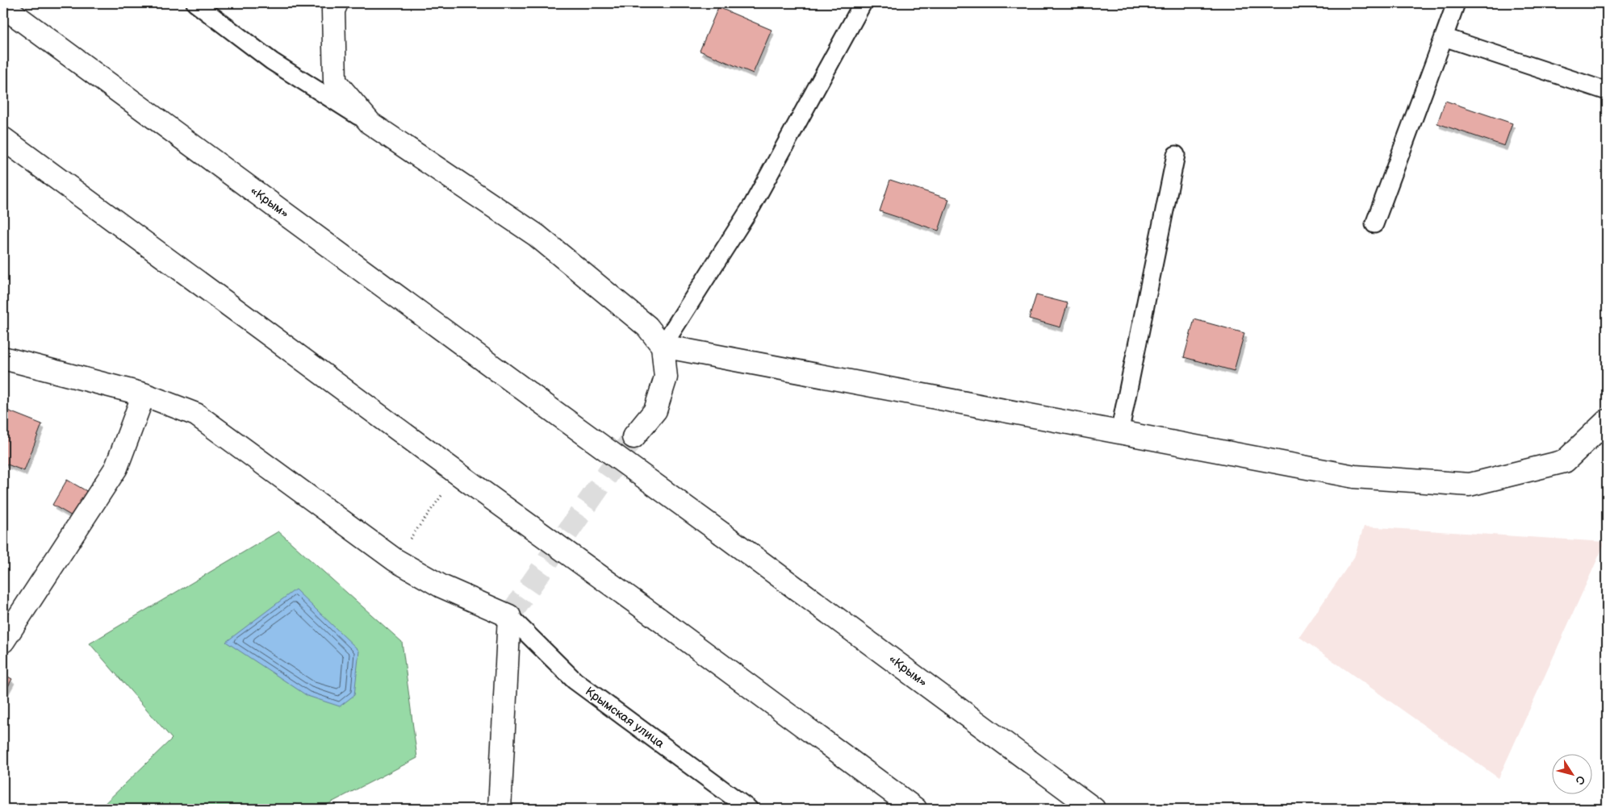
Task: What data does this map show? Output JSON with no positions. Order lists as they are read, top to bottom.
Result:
{
  "streets": {
    "main road": ["«Крым»"],
    "lane": ["Крымская улица"]
  },
  "north": "bottom right"
}
